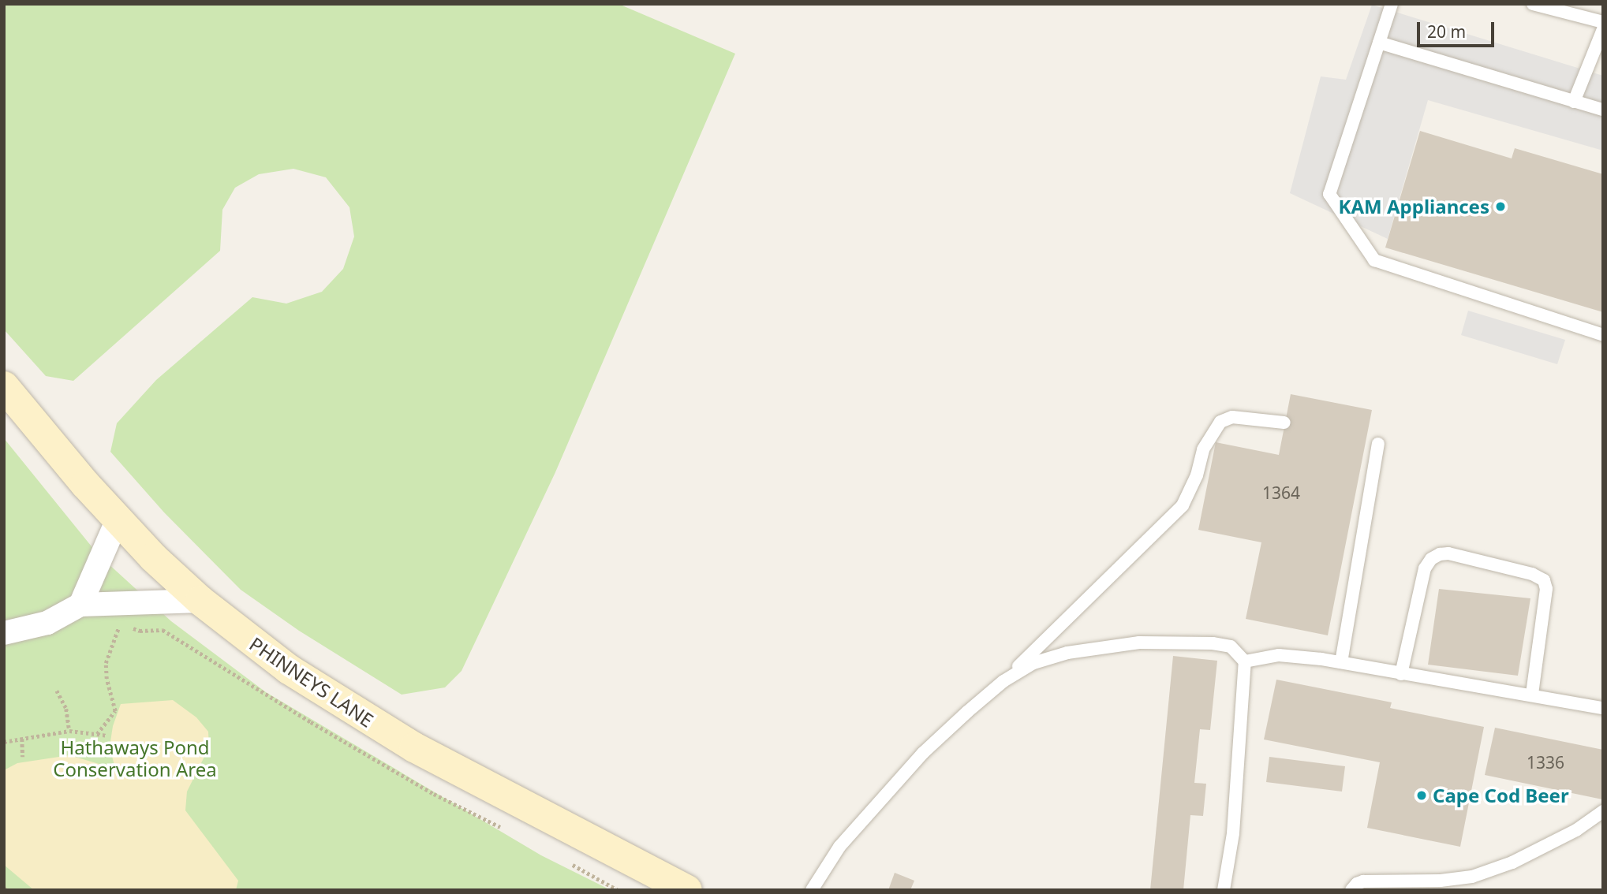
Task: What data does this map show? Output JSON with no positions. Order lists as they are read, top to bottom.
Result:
{
  "streets": {
    "main road": ["PHINNEYS LANE"]
  },
  "parks": ["Hathaways Pond Conservation Area"],
  "places": ["KAM Appliances", "Cape Cod Beer"],
  "house_numbers": ["1364", "1336"],
  "scale_bar": "20 m"
}
